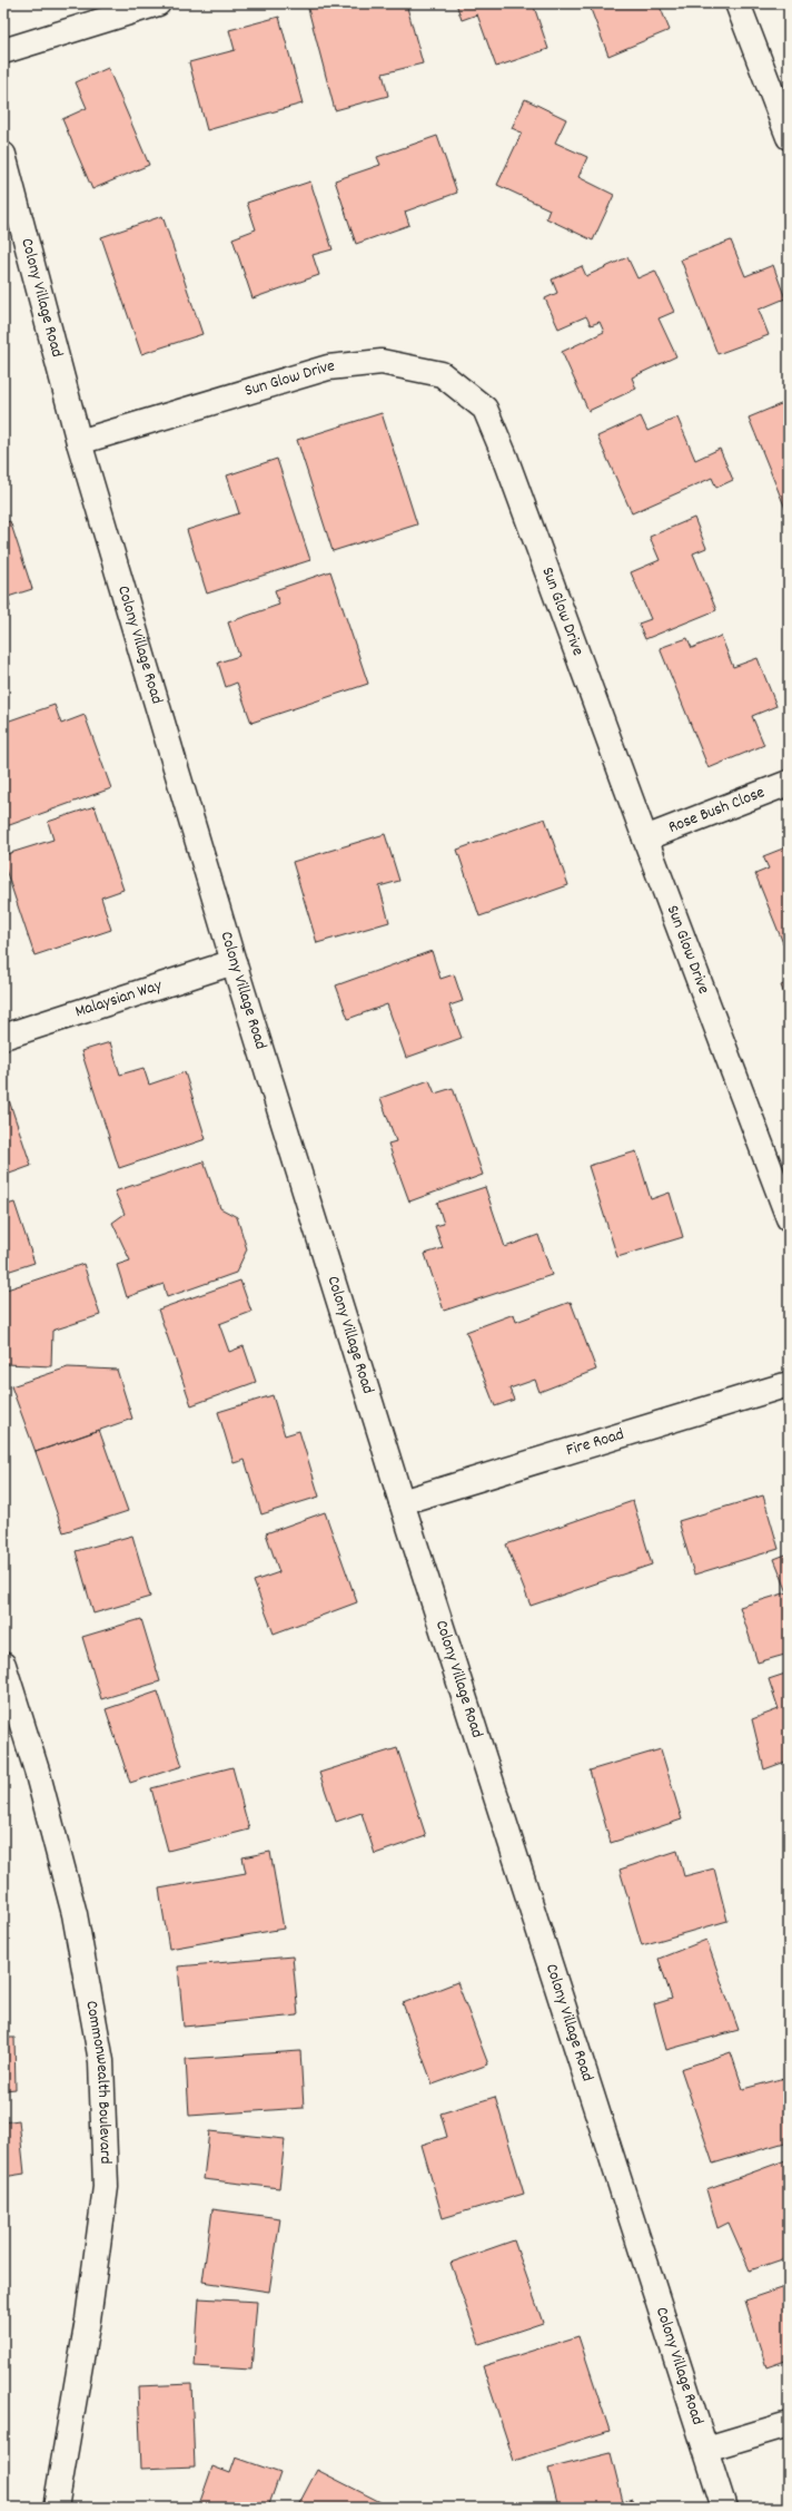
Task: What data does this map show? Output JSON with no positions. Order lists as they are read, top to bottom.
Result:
{
  "streets": {
    "street": [
      "Colony Village Road",
      "Sun Glow Drive",
      "Rose Bush Close",
      "Malaysian Way",
      "Fire Road",
      "Commonwealth Boulevard"
    ]
  },
  "crossings": [
    ["Colony Village Road", "Sun Glow Drive"],
    ["Colony Village Road", "Malaysian Way"],
    ["Colony Village Road", "Fire Road"],
    ["Sun Glow Drive", "Rose Bush Close"]
  ]
}
